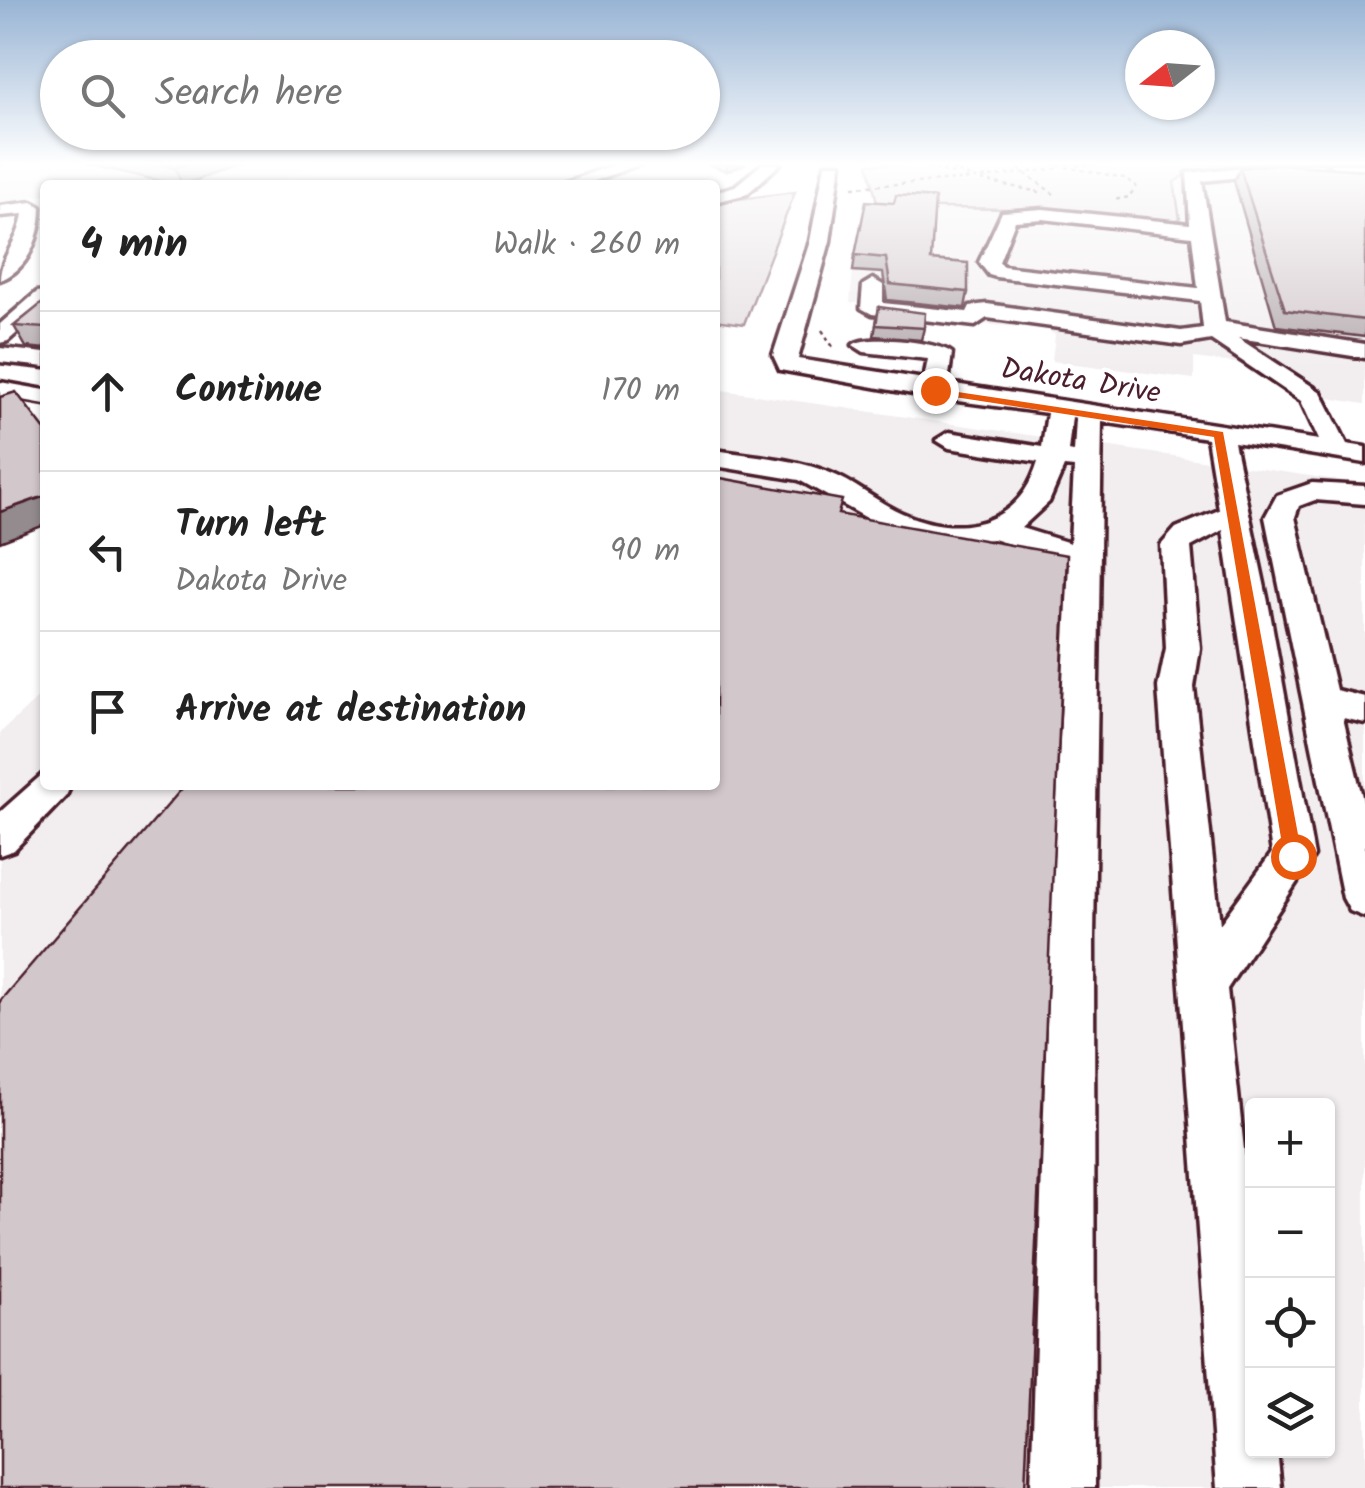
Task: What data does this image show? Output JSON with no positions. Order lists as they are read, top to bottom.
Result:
{
  "streets": {
    "street": ["Dakota Drive"]
  },
  "north": "left",
  "page": {
    "search": "Search here",
    "heading": ["4 min", "Walk · 260 m"],
    "list": [
      ["Continue", "170 m"],
      ["Turn left", "Dakota Drive", "90 m"],
      "Arrive at destination"
    ],
    "map_buttons": ["+", "−"]
  }
}
